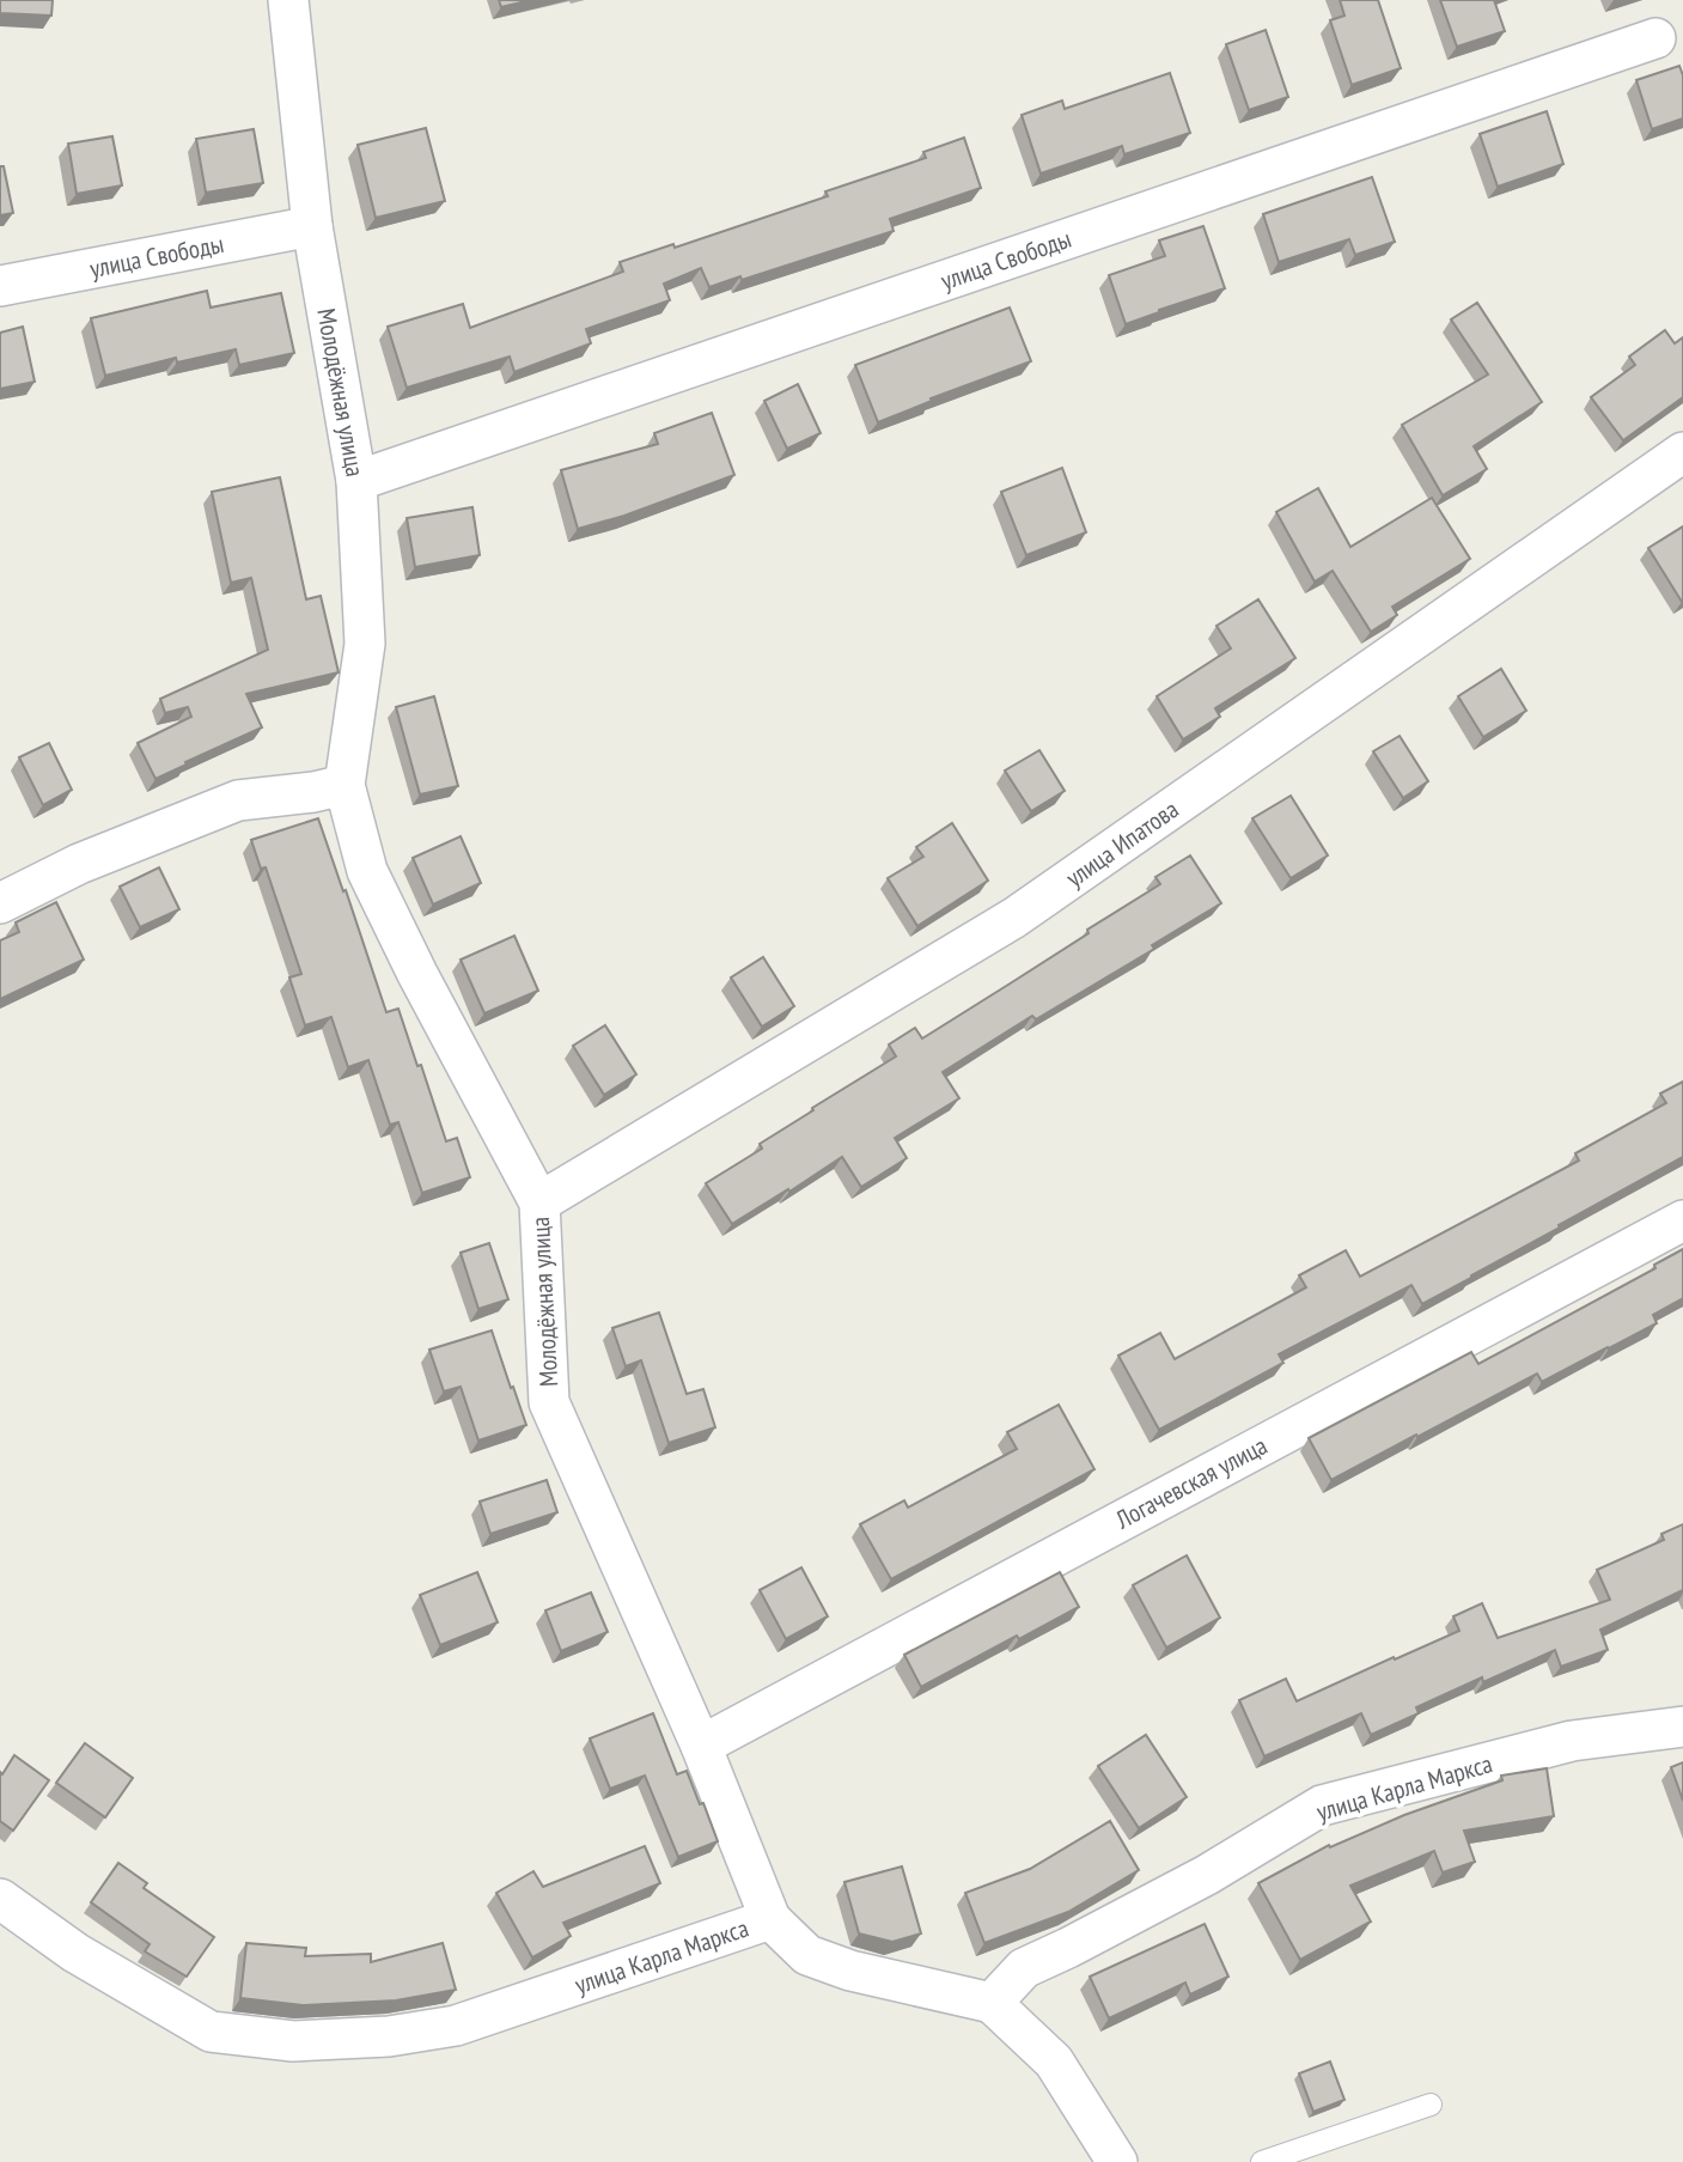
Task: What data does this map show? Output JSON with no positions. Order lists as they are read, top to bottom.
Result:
{
  "streets": {
    "street": [
      "улица Свободы",
      "Молодёжная улица",
      "улица Ипатова",
      "Логачевская улица",
      "улица Карла Маркса"
    ]
  },
  "crossings": [
    ["улица Свободы", "Молодёжная улица"],
    ["Молодёжная улица", "улица Ипатова"],
    ["Молодёжная улица", "Логачевская улица"],
    ["Молодёжная улица", "улица Карла Маркса"]
  ]
}
